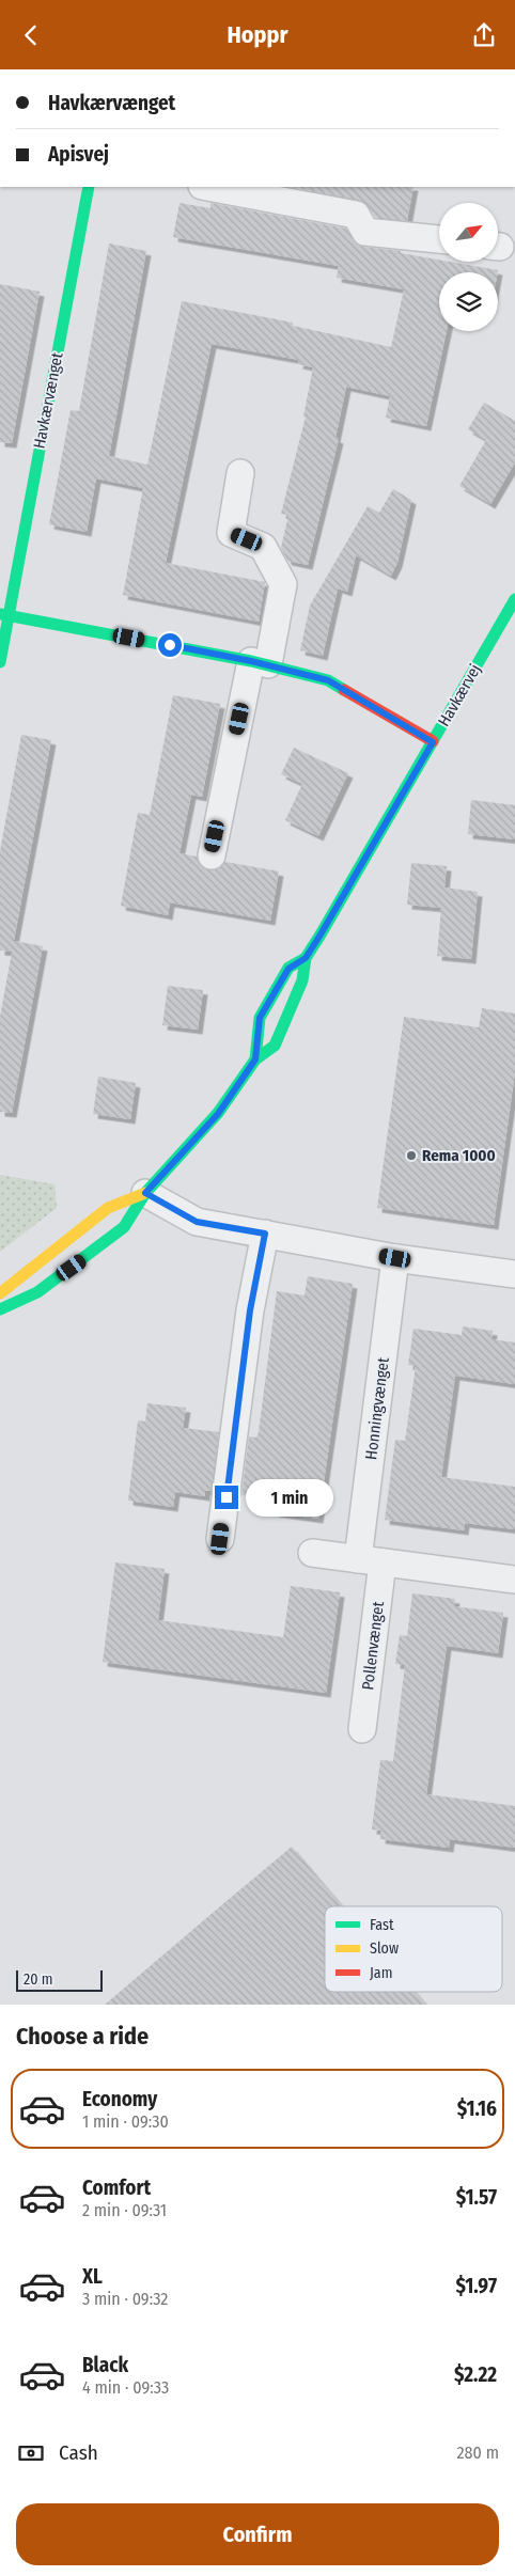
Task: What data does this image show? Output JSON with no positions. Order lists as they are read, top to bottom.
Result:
{
  "streets": {
    "street": [
      "Havkærvænget",
      "Havkærvej",
      "Honningvænget",
      "Pollenvænget"
    ]
  },
  "crossings": [
    ["Honningvænget", "Pollenvænget"]
  ],
  "places": ["Rema 1000"],
  "legend": ["Fast", "Slow", "Jam"],
  "scale_bar": "20 m",
  "north": "top right",
  "page": {
    "header": "Hoppr",
    "banner": ["Havkærvænget", "Apisvej"],
    "bubble": "1 min",
    "scale": "20 m",
    "heading": "Choose a ride",
    "list": [
      {
        "name": "Economy",
        "note": "1 min · 09:30",
        "value": "$1.16"
      },
      {
        "name": "Comfort",
        "note": "2 min · 09:31",
        "value": "$1.57"
      },
      {
        "name": "XL",
        "note": "3 min · 09:32",
        "value": "$1.97"
      },
      {
        "name": "Black",
        "note": "4 min · 09:33",
        "value": "$2.22"
      }
    ],
    "pay": ["Cash", "280 m"],
    "buttons": "Confirm"
  }
}
